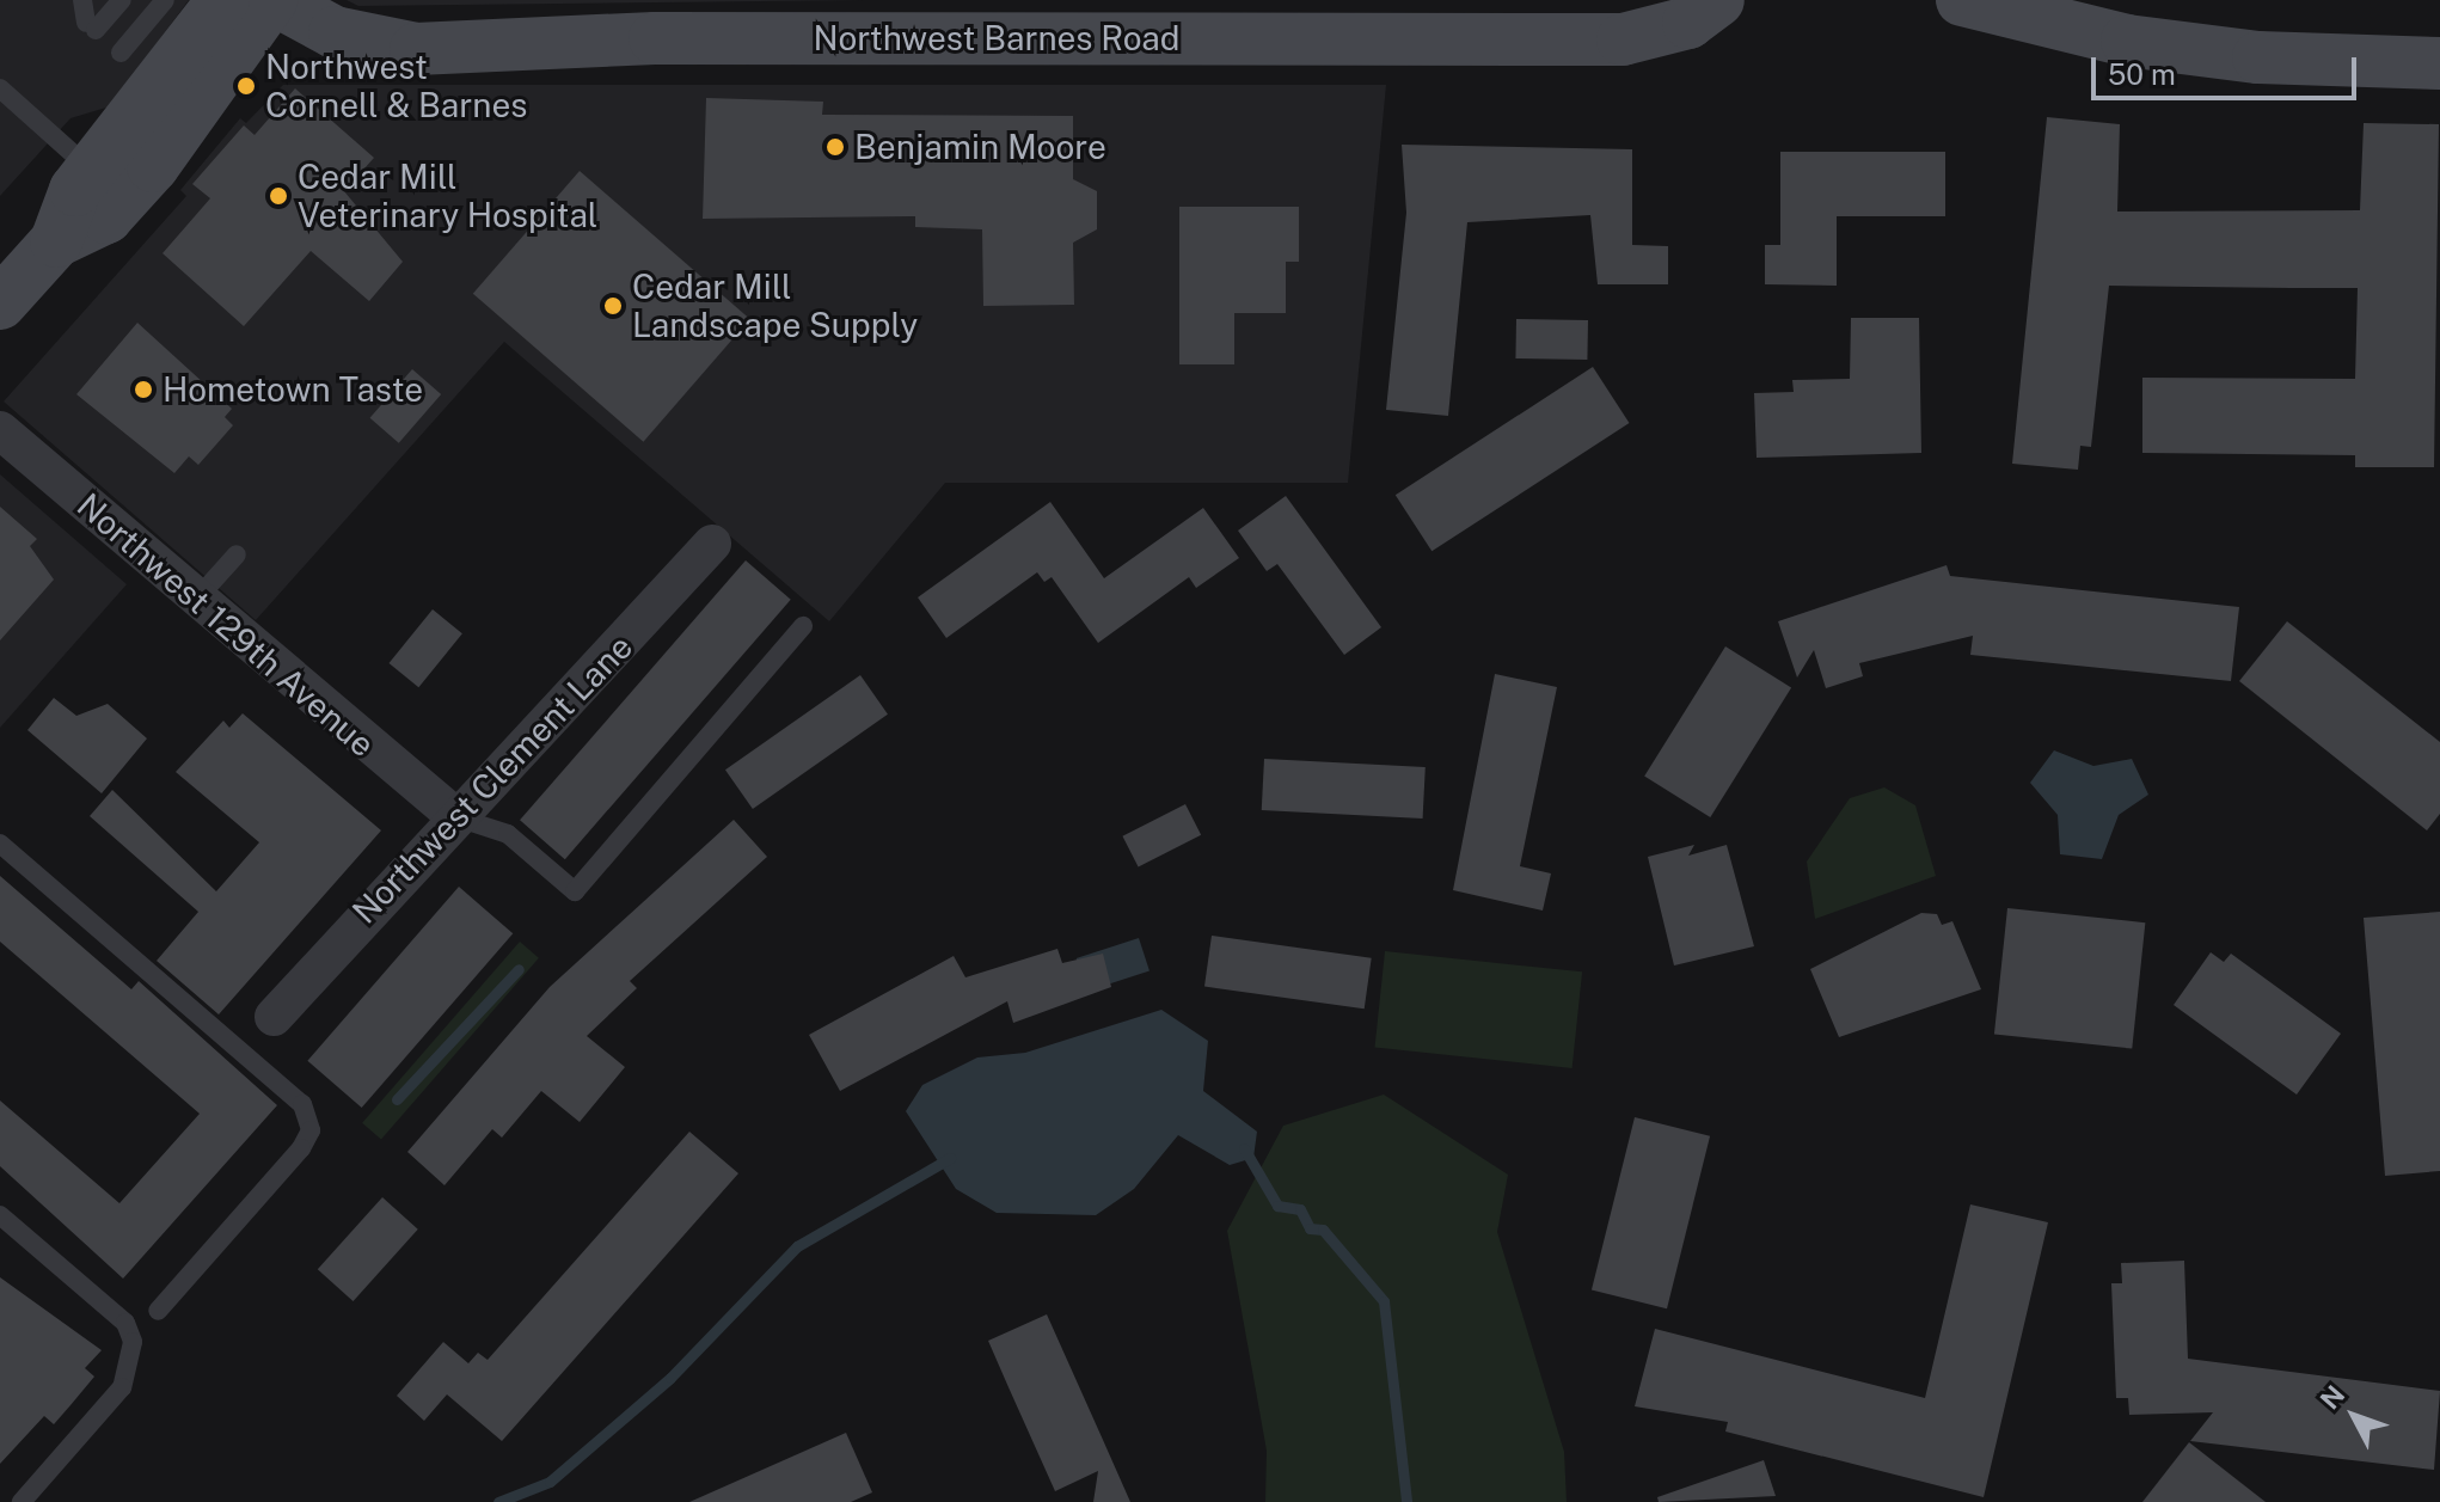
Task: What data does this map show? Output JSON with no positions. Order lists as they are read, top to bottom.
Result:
{
  "streets": {
    "street": ["Northwest Barnes Road", "Northwest 129th Avenue", "Northwest Clement Lane"]
  },
  "crossings": [
    ["Northwest 129th Avenue", "Northwest Clement Lane"]
  ],
  "places": [
    "Northwest Cornell & Barnes",
    "Benjamin Moore",
    "Cedar Mill Veterinary Hospital",
    "Cedar Mill Landscape Supply",
    "Hometown Taste"
  ],
  "scale_bar": "50 m",
  "north": "top left"
}
